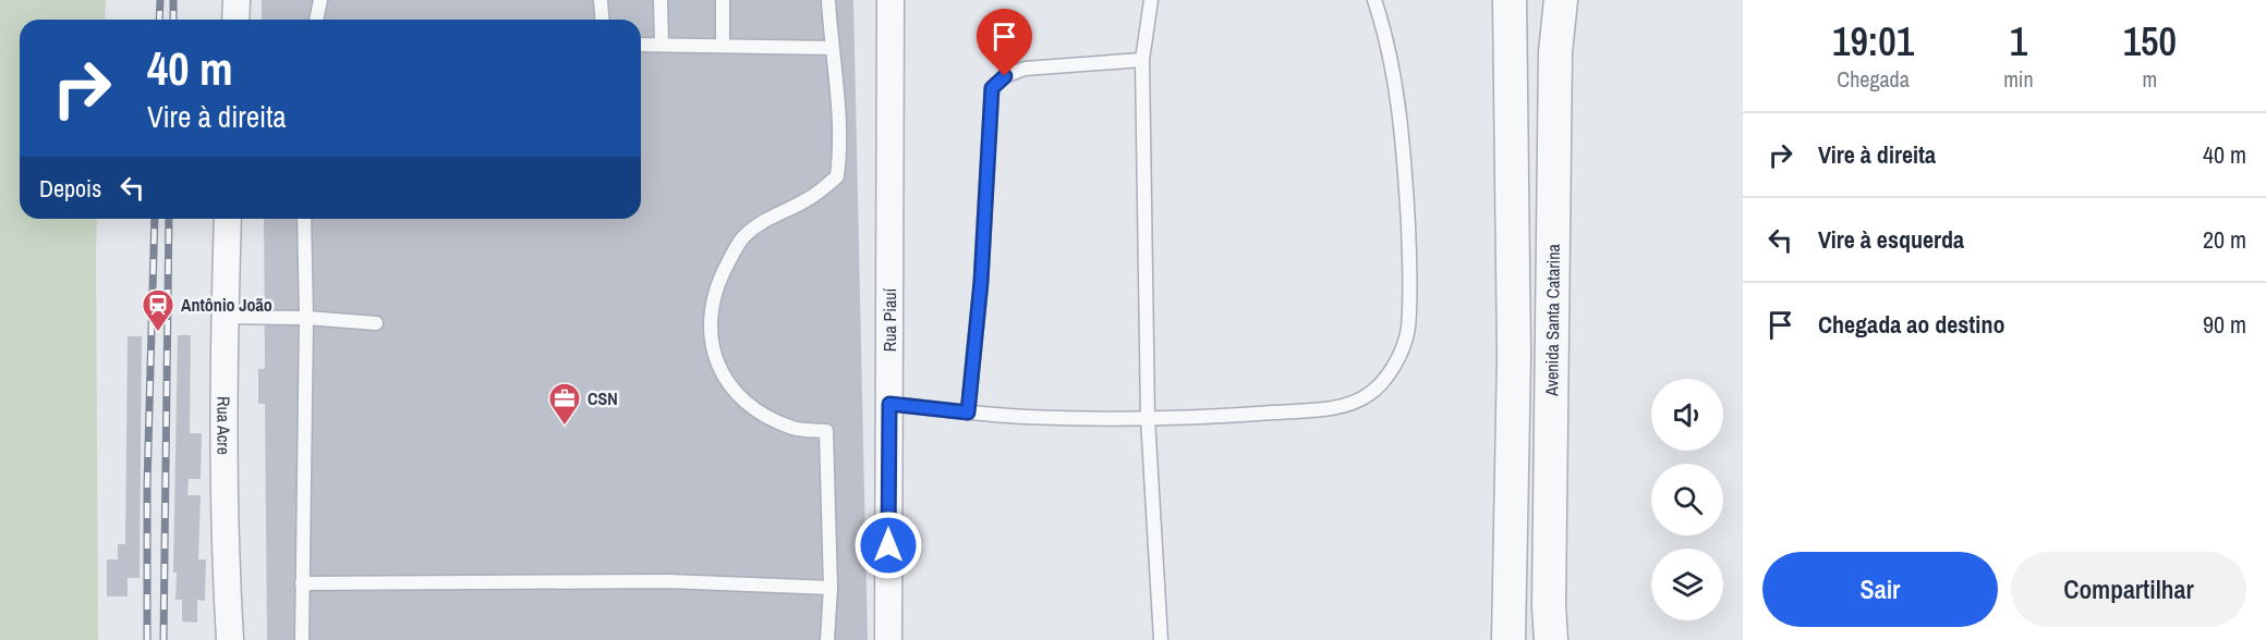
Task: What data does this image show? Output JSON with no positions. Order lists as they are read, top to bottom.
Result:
{
  "streets": {
    "street": ["Rua Piauí", "Avenida Santa Catarina", "Rua Acre"]
  },
  "places": {
    "station": ["Antônio João"],
    "office": ["CSN"]
  },
  "page": {
    "eta": [
      "19:01",
      "Chegada",
      "1",
      "min",
      "150",
      "m"
    ],
    "turn": ["40 m", "Vire à direita"],
    "list": [
      {
        "name": "Vire à direita",
        "value": "40 m"
      },
      {
        "name": "Vire à esquerda",
        "value": "20 m"
      },
      {
        "name": "Chegada ao destino",
        "value": "90 m"
      }
    ],
    "then": "Depois",
    "buttons": ["Sair", "Compartilhar"]
  }
}
